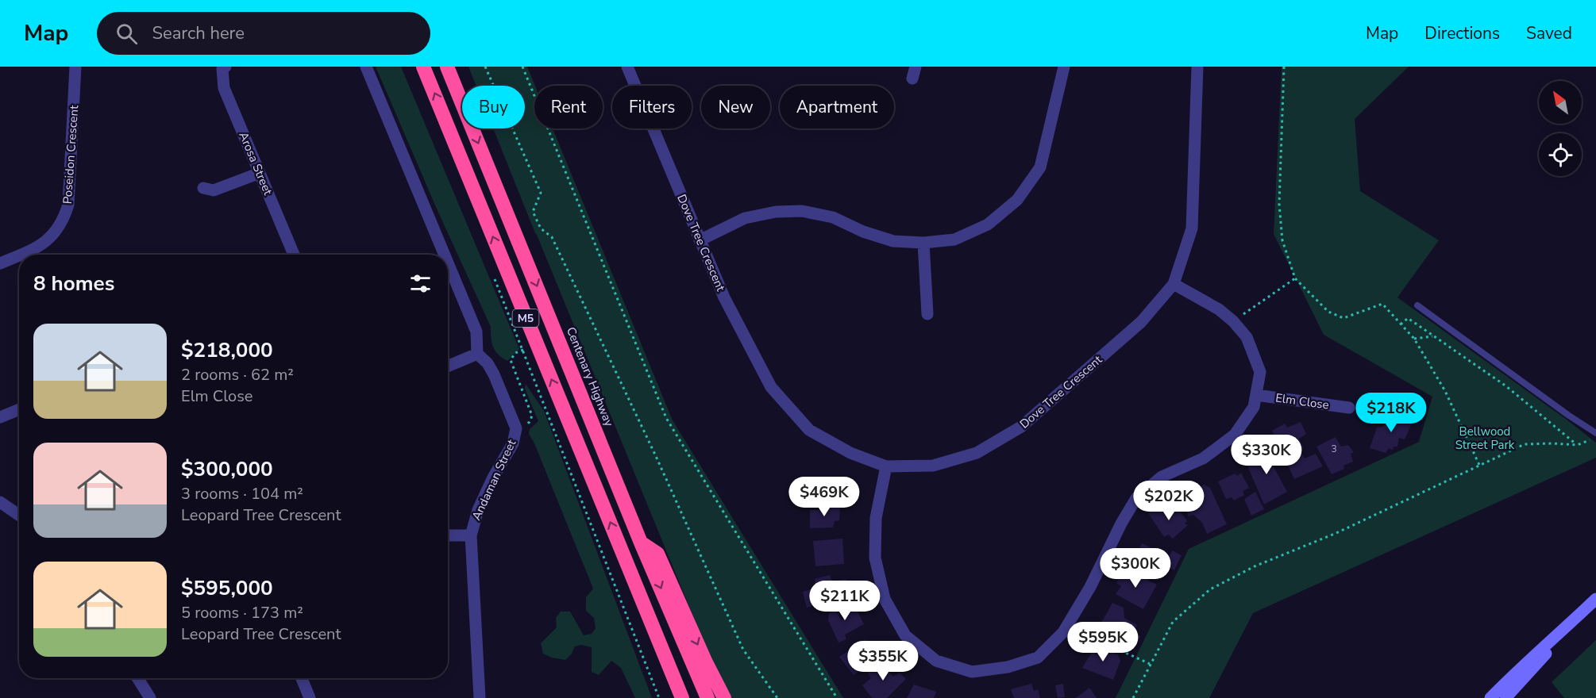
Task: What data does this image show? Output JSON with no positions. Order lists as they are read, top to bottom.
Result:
{
  "streets": {
    "highway": ["M5", "Centenary Highway"],
    "street": [
      "Poseidon Crescent",
      "Arosa Street",
      "Dove Tree Crescent",
      "Elm Close",
      "Andaman Street"
    ]
  },
  "parks": ["Bellwood Street Park"],
  "house_numbers": ["3"],
  "north": "top left",
  "page": {
    "header": "Map",
    "search": "Search here",
    "nav": ["Map", "Directions", "Saved"],
    "chip": [
      "Buy",
      "Rent",
      "Filters",
      "New",
      "Apartment"
    ],
    "heading": "8 homes",
    "list": [
      {
        "name": "$218,000",
        "note": "2 rooms · 62 m² · Elm Close"
      },
      {
        "name": "$300,000",
        "note": "3 rooms · 104 m² · Leopard Tree Crescent"
      },
      {
        "name": "$595,000",
        "note": "5 rooms · 173 m² · Leopard Tree Crescent"
      }
    ],
    "price": [
      "$218K",
      "$330K",
      "$469K",
      "$202K",
      "$300K",
      "$211K",
      "$595K",
      "$355K"
    ]
  }
}
